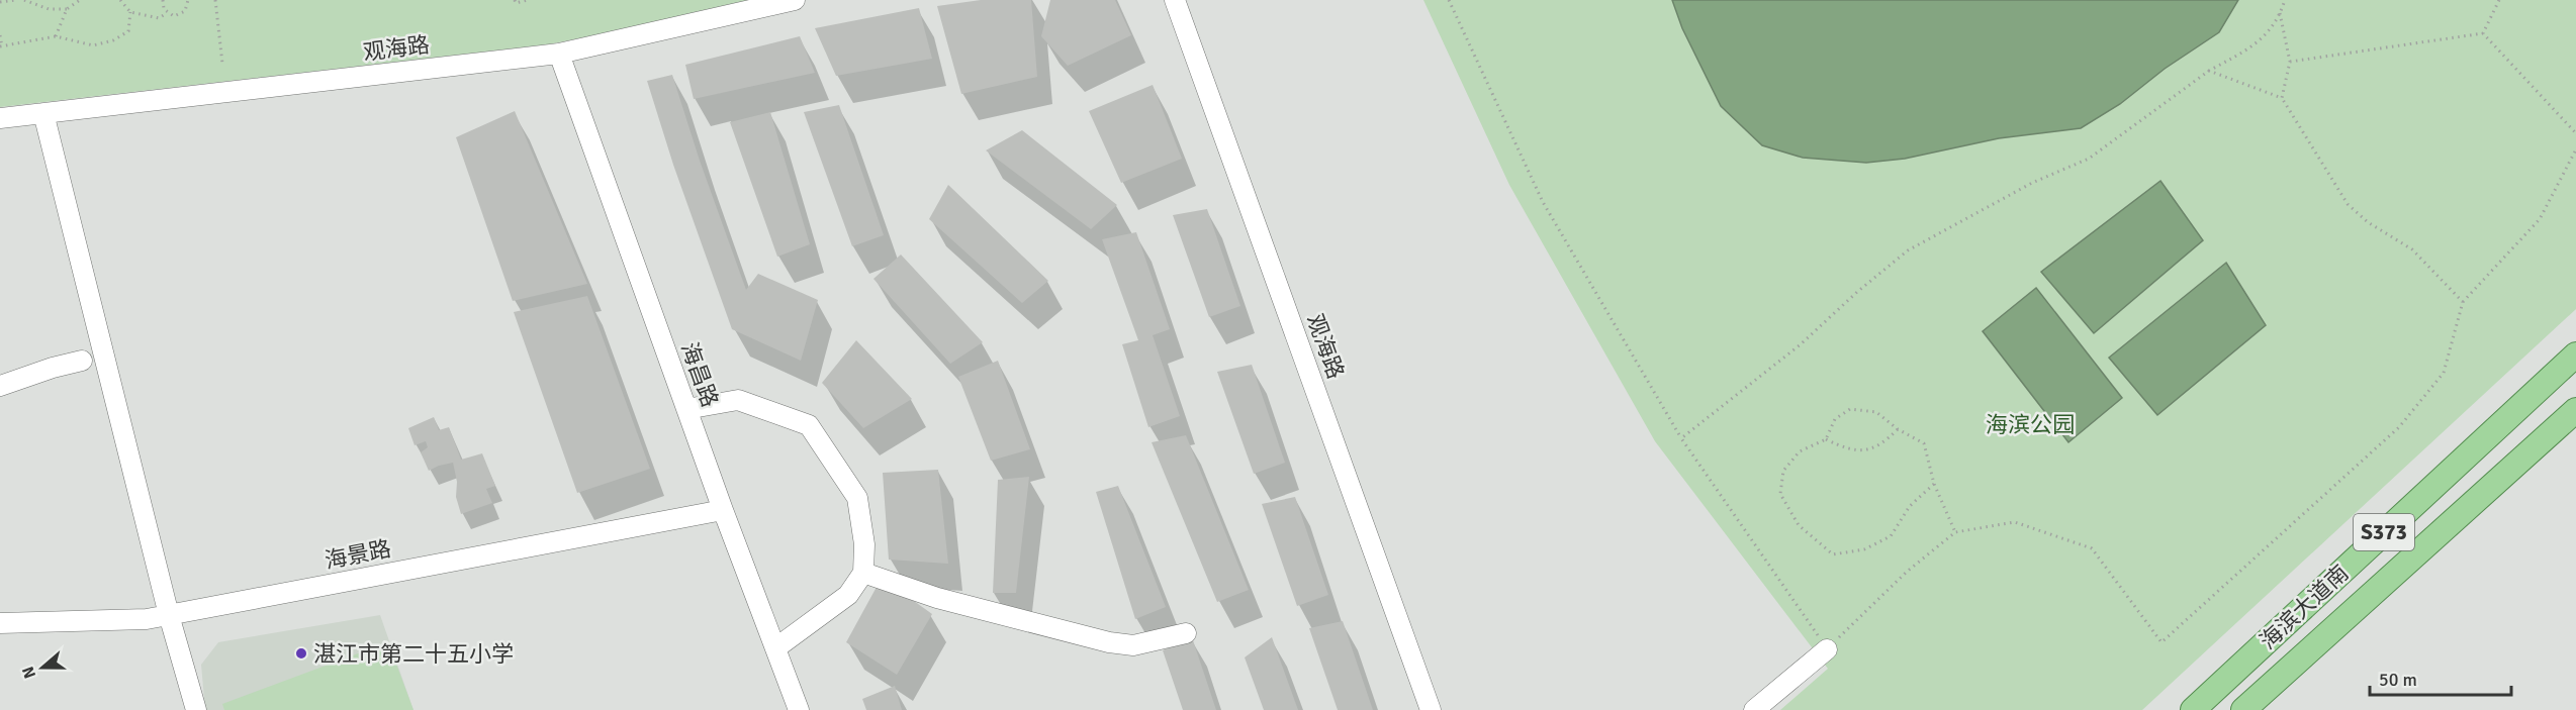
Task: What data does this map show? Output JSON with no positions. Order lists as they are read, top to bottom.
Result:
{
  "streets": {
    "main road": ["S373", "海滨大道南"],
    "street": ["观海路", "海昌路", "海景路"]
  },
  "crossings": [
    ["观海路", "海昌路"],
    ["海昌路", "海景路"]
  ],
  "parks": ["海滨公园"],
  "places": ["湛江市第二十五小学"],
  "scale_bar": "50 m",
  "north": "left"
}
